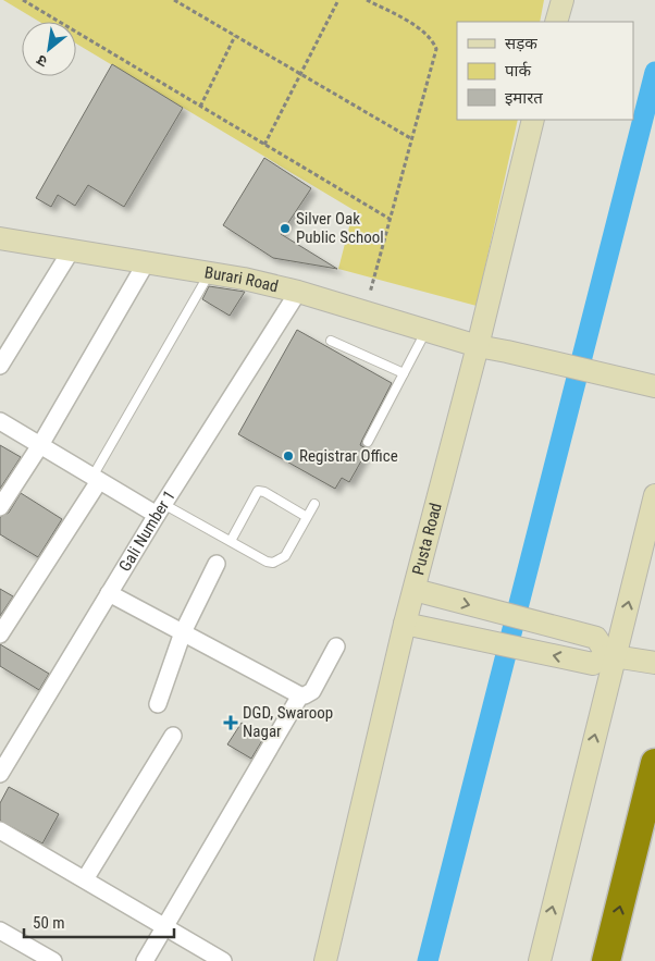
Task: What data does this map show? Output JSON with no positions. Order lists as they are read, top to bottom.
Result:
{
  "streets": {
    "main road": ["Burari Road", "Pusta Road"],
    "street": ["Gali Number 1"]
  },
  "crossings": [
    ["Burari Road", "Gali Number 1"],
    ["Burari Road", "Pusta Road"]
  ],
  "places": {
    "other": ["Silver Oak Public School", "Registrar Office"],
    "health": ["DGD, Swaroop Nagar"]
  },
  "legend": ["सड़क", "पार्क", "इमारत"],
  "scale_bar": "50 m",
  "north": "bottom left"
}
